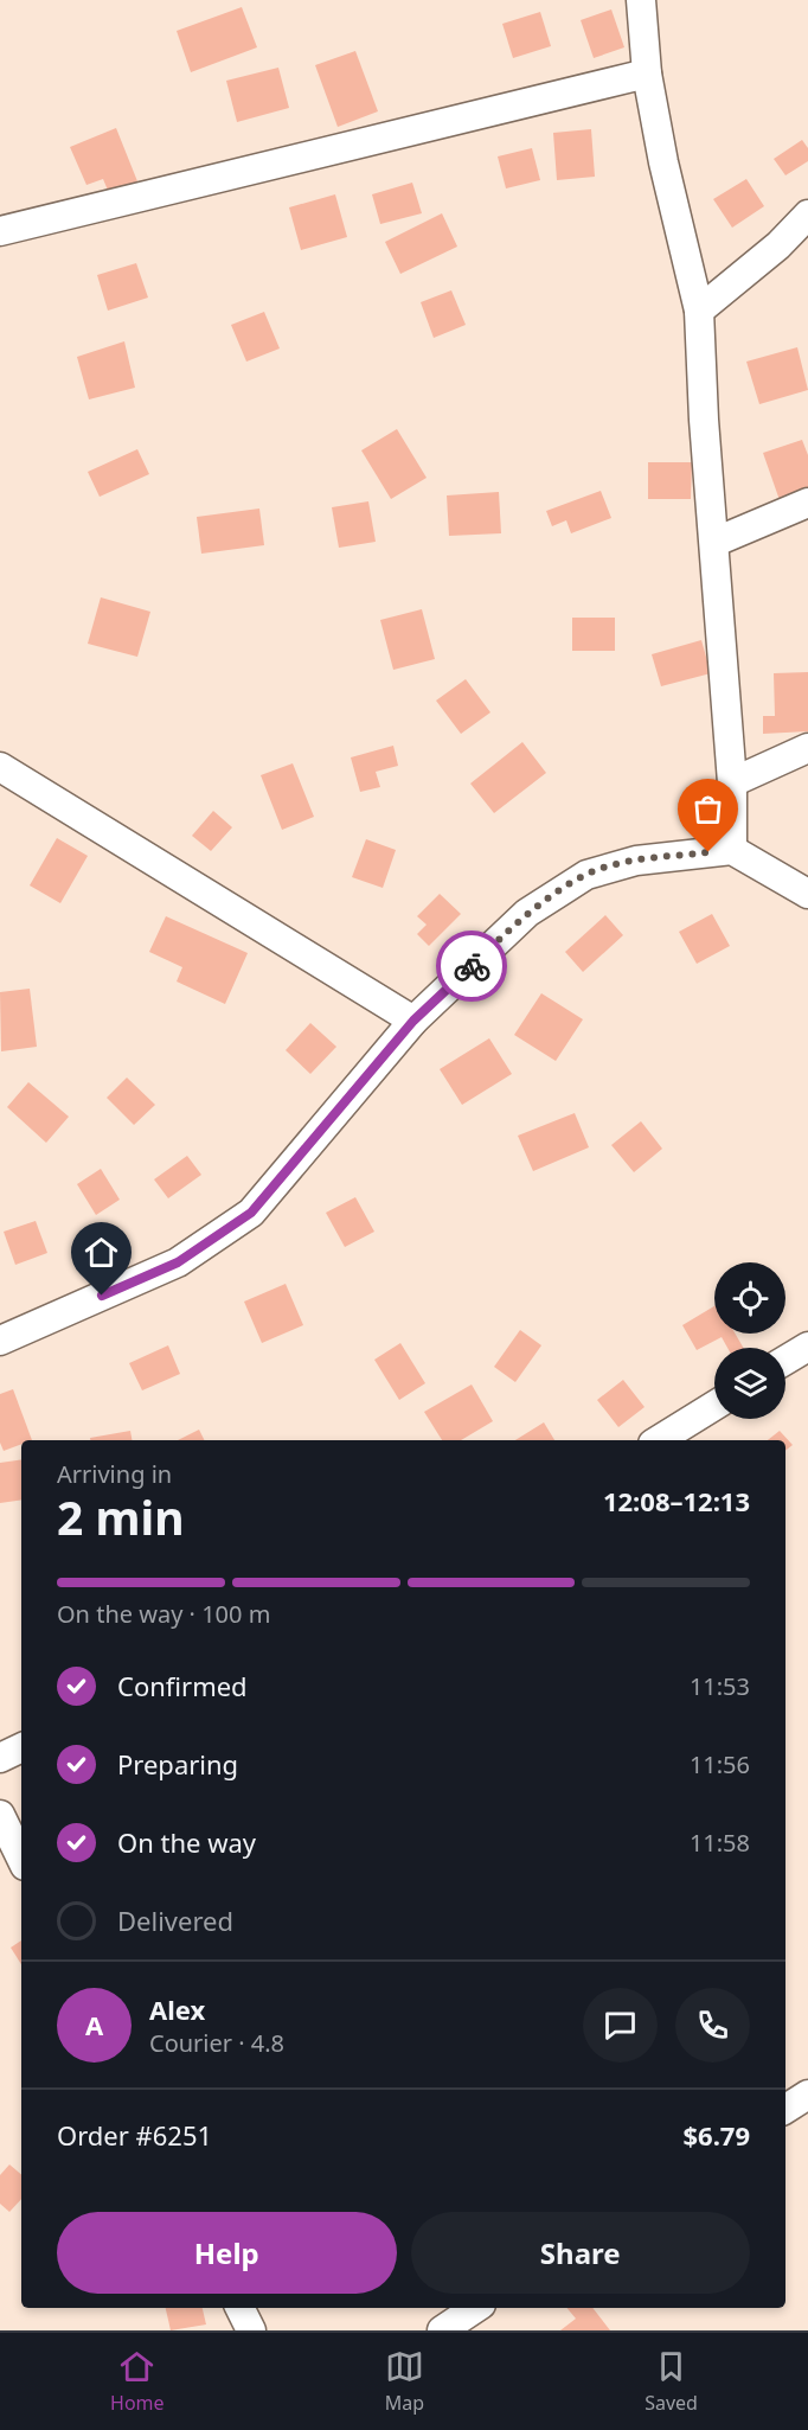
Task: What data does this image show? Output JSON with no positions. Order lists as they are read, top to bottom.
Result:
{
  "page": {
    "heading": ["2 min", "Arriving in", "12:08–12:13"],
    "panel": [
      "Alex",
      "Courier · 4.8",
      "Order #6251",
      "$6.79"
    ],
    "bar": "On the way · 100 m",
    "list": [
      ["Confirmed", "11:53"],
      ["Preparing", "11:56"],
      ["On the way", "11:58"],
      "Delivered"
    ],
    "round": "A",
    "buttons": ["Help", "Share"],
    "tabs": ["Home", "Map", "Saved"]
  }
}
